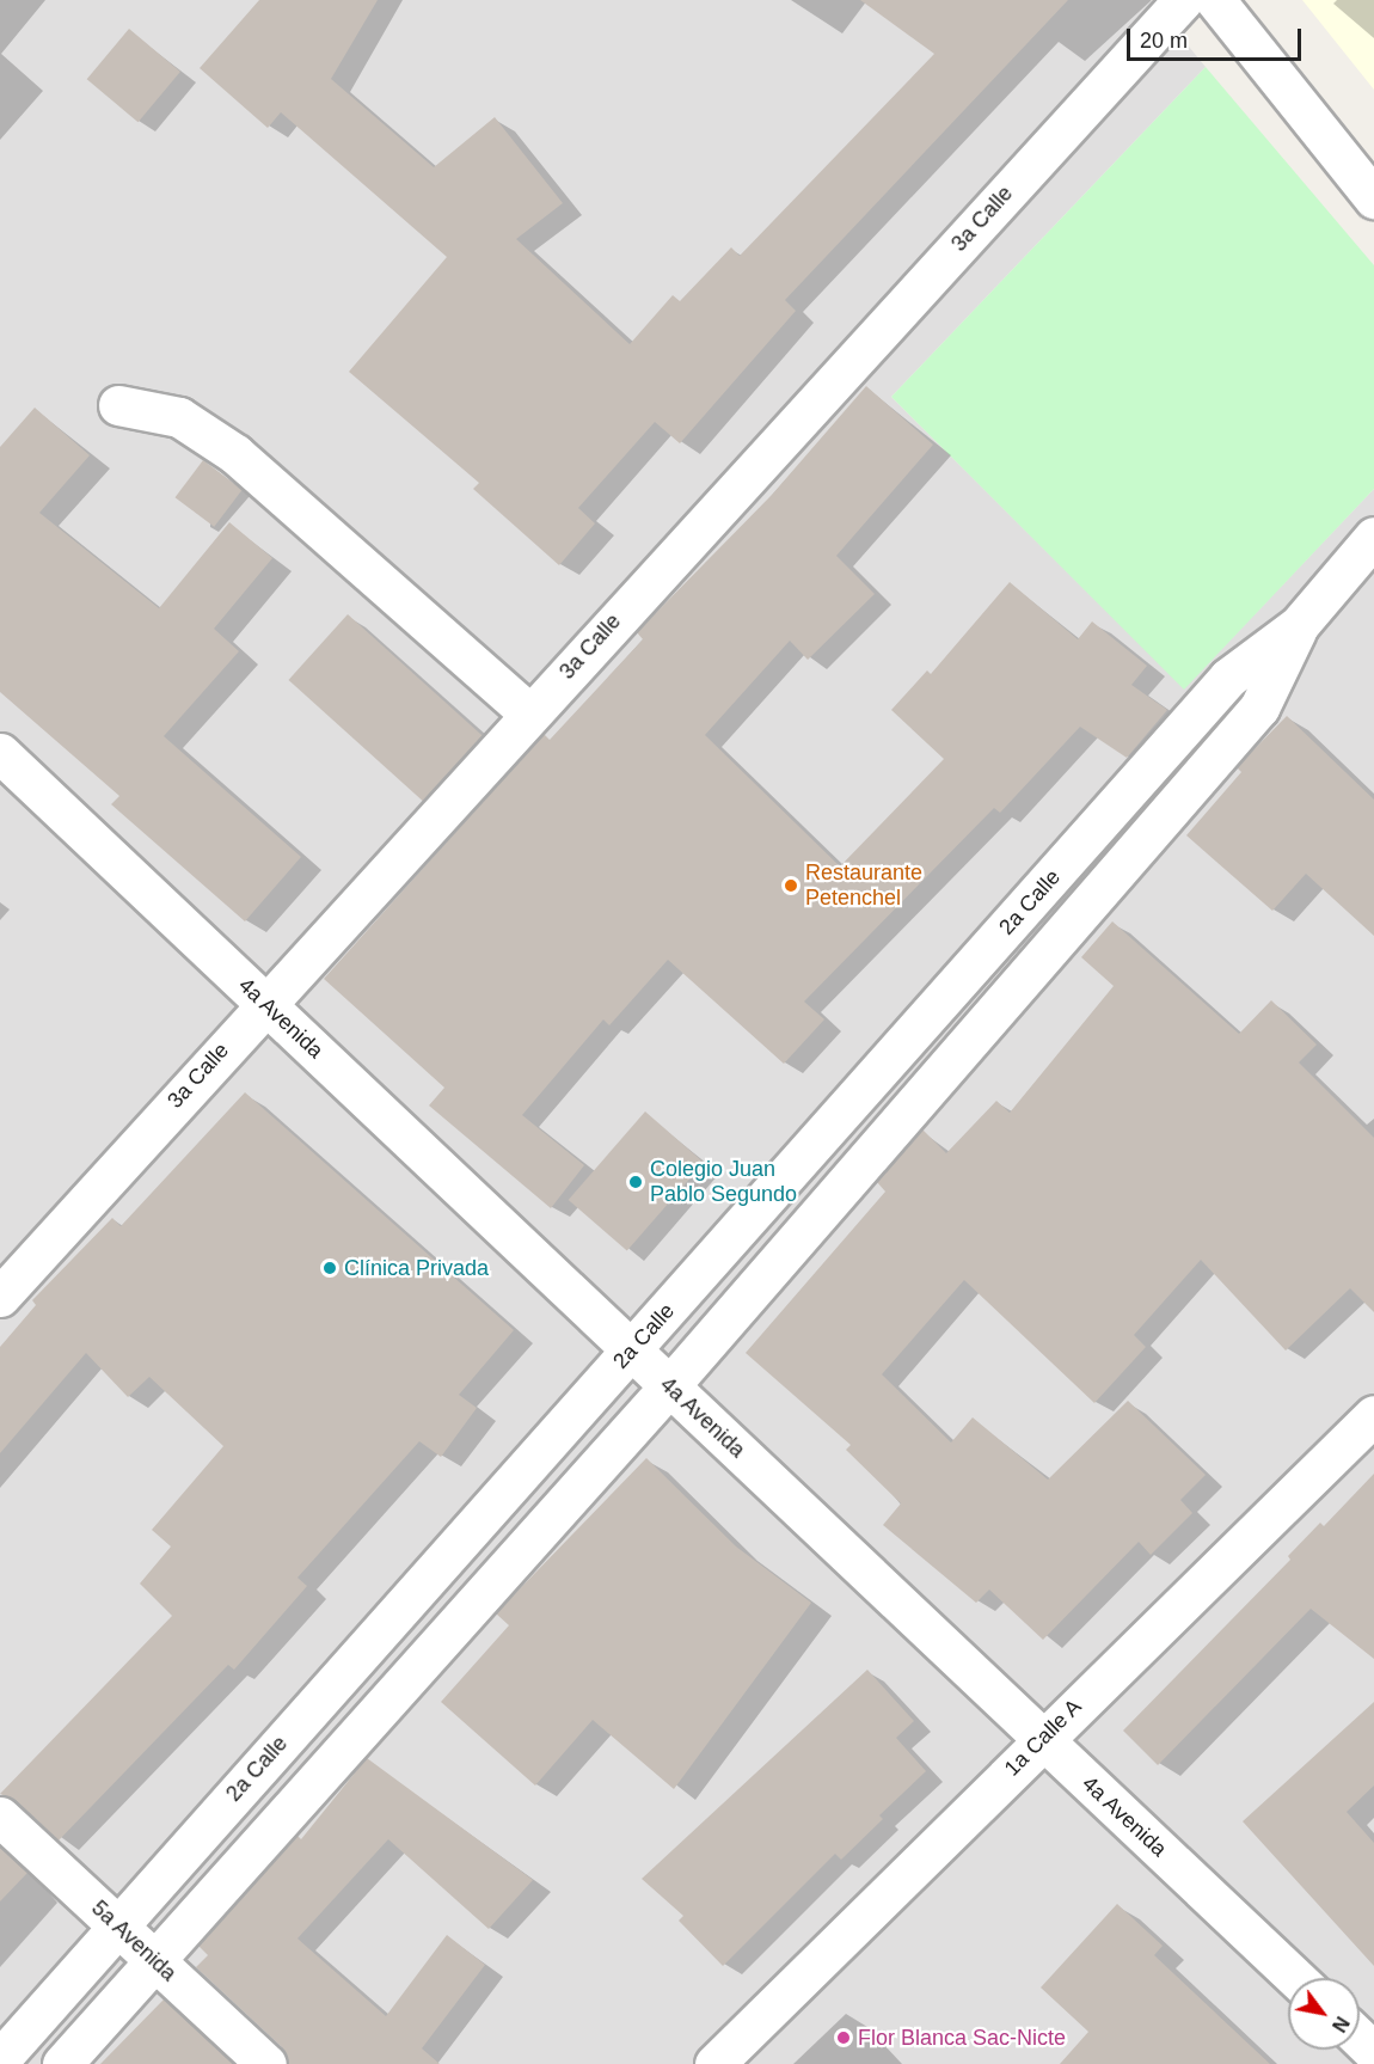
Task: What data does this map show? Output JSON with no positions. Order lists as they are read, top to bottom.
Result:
{
  "streets": {
    "street": [
      "3a Calle",
      "2a Calle",
      "4a Avenida",
      "1a Calle A",
      "5a Avenida"
    ]
  },
  "crossings": [
    ["3a Calle", "4a Avenida"],
    ["2a Calle", "4a Avenida"],
    ["2a Calle", "5a Avenida"],
    ["4a Avenida", "1a Calle A"]
  ],
  "places": [
    "Restaurante Petenchel",
    "Colegio Juan Pablo Segundo",
    "Clínica Privada",
    "Flor Blanca Sac-Nicte"
  ],
  "scale_bar": "20 m",
  "north": "bottom right"
}
